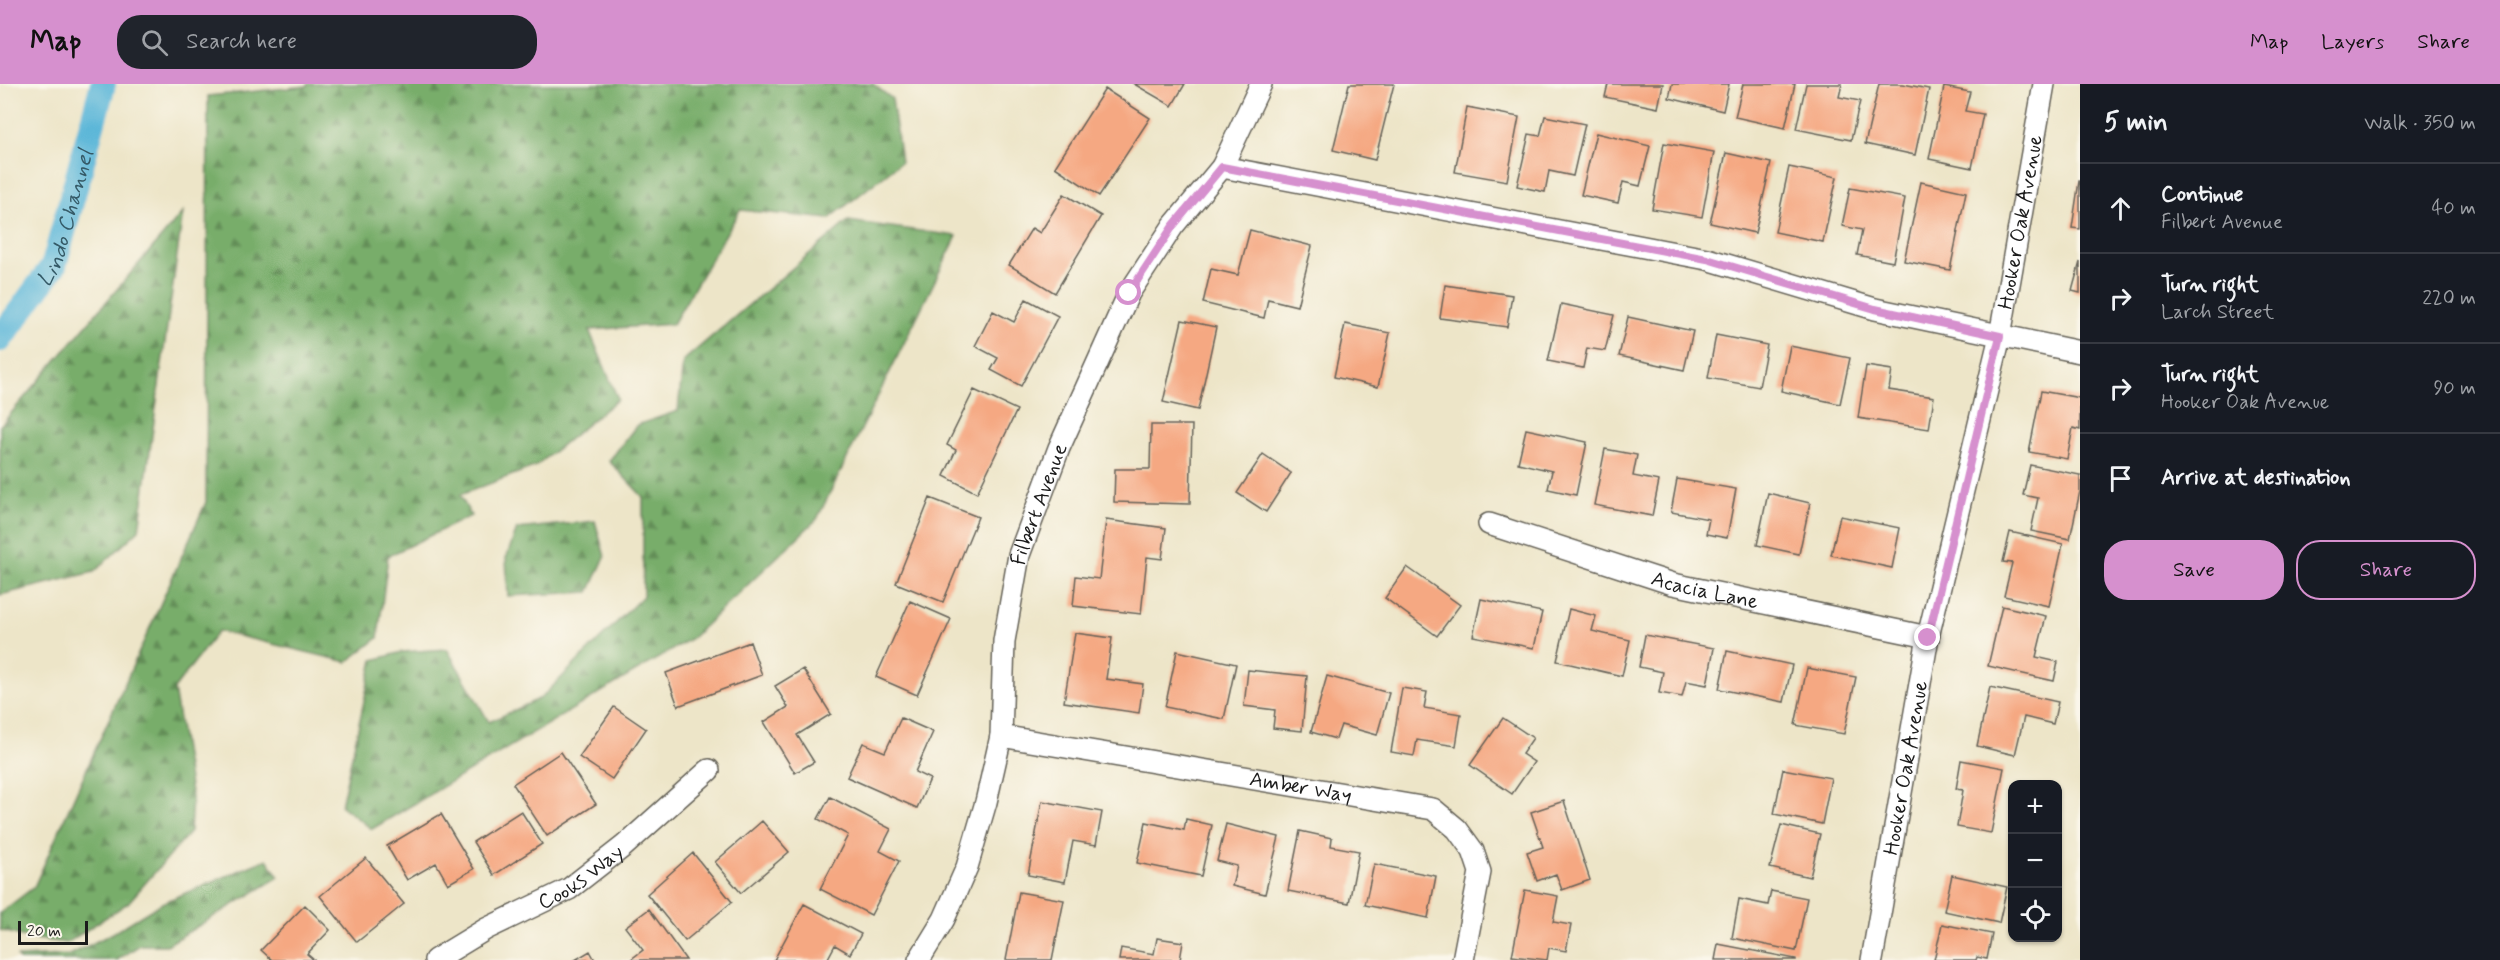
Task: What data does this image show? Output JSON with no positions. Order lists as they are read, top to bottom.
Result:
{
  "streets": {
    "street": [
      "Hooker Oak Avenue",
      "Filbert Avenue",
      "Acacia Lane",
      "Amber Way",
      "Cooks Way"
    ]
  },
  "crossings": [
    ["Hooker Oak Avenue", "Acacia Lane"],
    ["Filbert Avenue", "Amber Way"]
  ],
  "water": ["Lindo Channel"],
  "scale_bar": "20 m",
  "page": {
    "header": "Map",
    "search": "Search here",
    "nav": ["Map", "Layers", "Share"],
    "heading": ["5 min", "Walk · 350 m"],
    "list": [
      ["Continue", "Filbert Avenue", "40 m"],
      ["Turn right", "Larch Street", "220 m"],
      ["Turn right", "Hooker Oak Avenue", "90 m"],
      "Arrive at destination"
    ],
    "buttons": ["Save", "Share"],
    "map_buttons": ["+", "−"],
    "scale": "20 m"
  }
}
